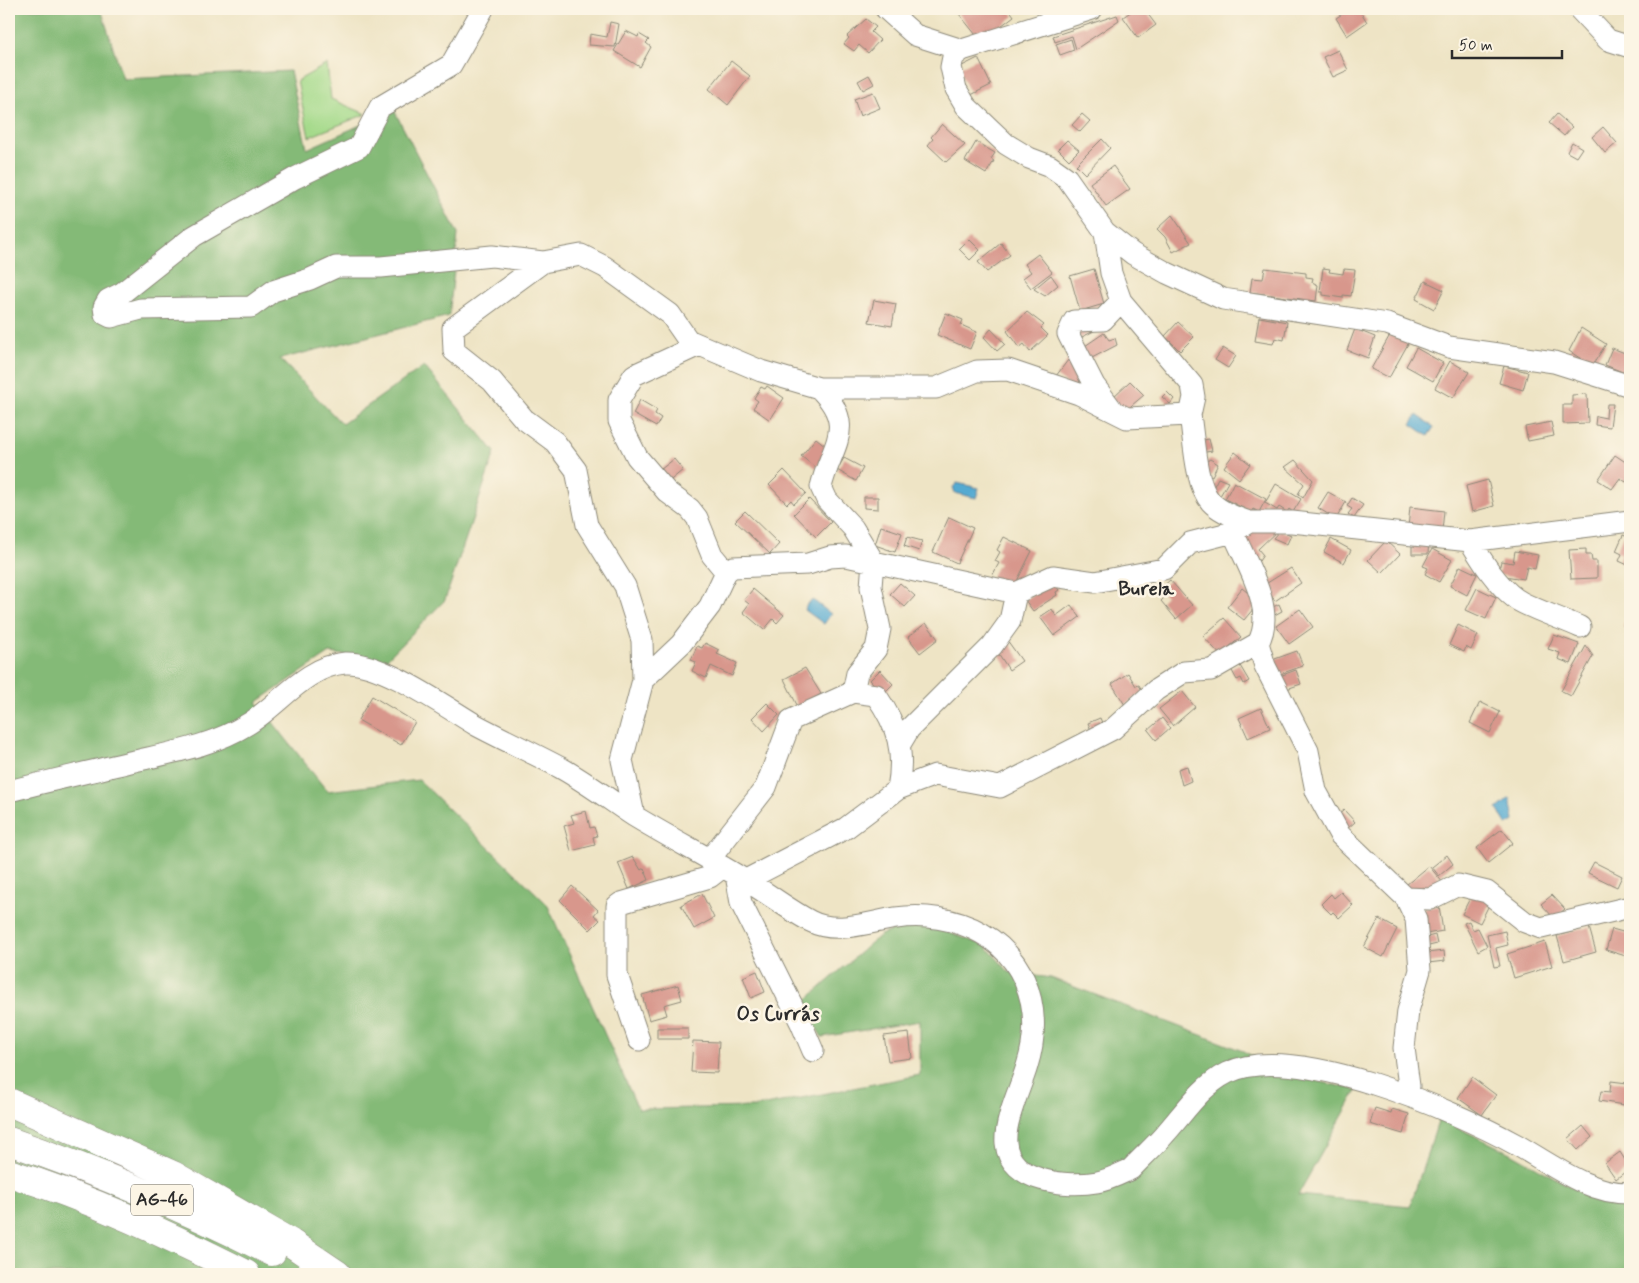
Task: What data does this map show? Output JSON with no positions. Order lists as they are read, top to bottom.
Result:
{
  "streets": {
    "highway": ["AG-46"]
  },
  "districts": ["Burela", "Os Currás"],
  "scale_bar": "50 m"
}
